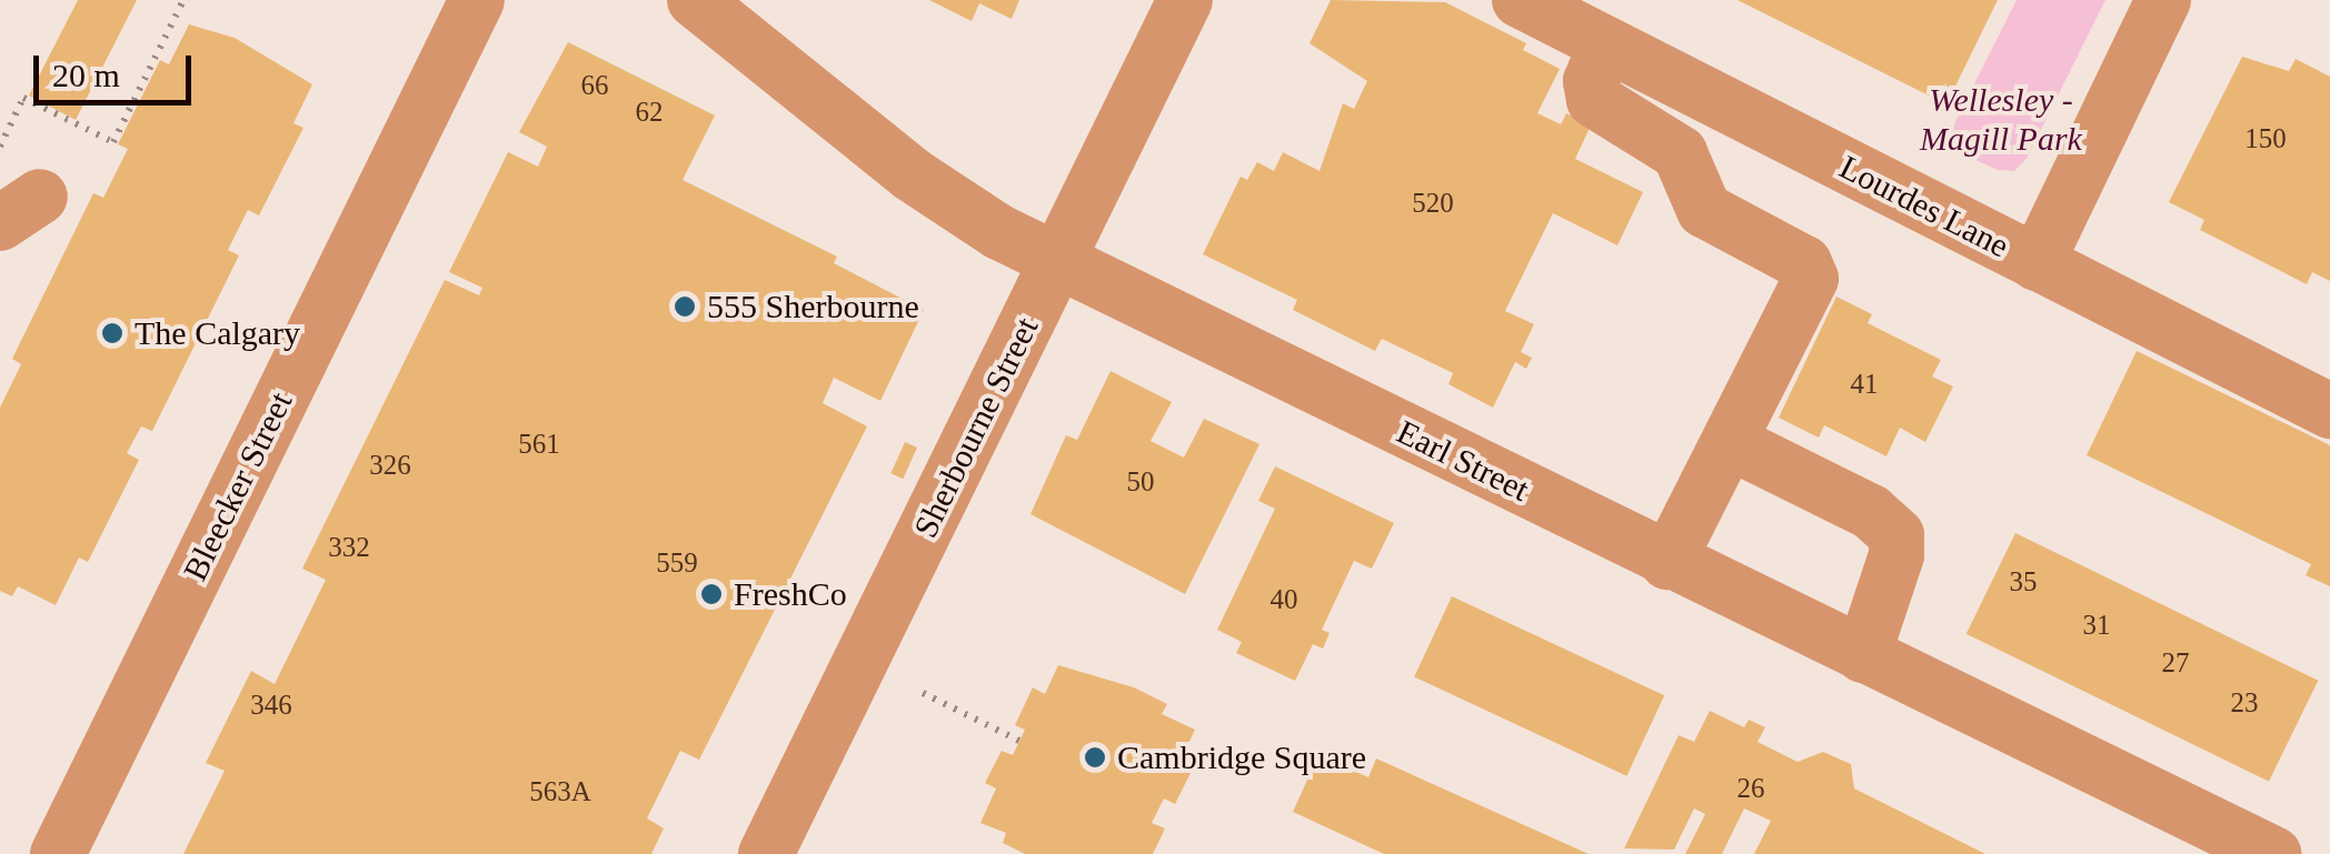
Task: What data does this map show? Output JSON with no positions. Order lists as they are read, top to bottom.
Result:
{
  "streets": {
    "street": [
      "Lourdes Lane",
      "Sherbourne Street",
      "Earl Street",
      "Bleecker Street"
    ]
  },
  "crossings": [
    ["Sherbourne Street", "Earl Street"]
  ],
  "parks": ["Wellesley - Magill Park"],
  "places": [
    "555 Sherbourne",
    "The Calgary",
    "FreshCo",
    "Cambridge Square"
  ],
  "house_numbers": [
    "66",
    "62",
    "150",
    "520",
    "41",
    "561",
    "326",
    "50",
    "332",
    "559",
    "35",
    "40",
    "31",
    "27",
    "23",
    "346",
    "26",
    "563A"
  ],
  "scale_bar": "20 m"
}
